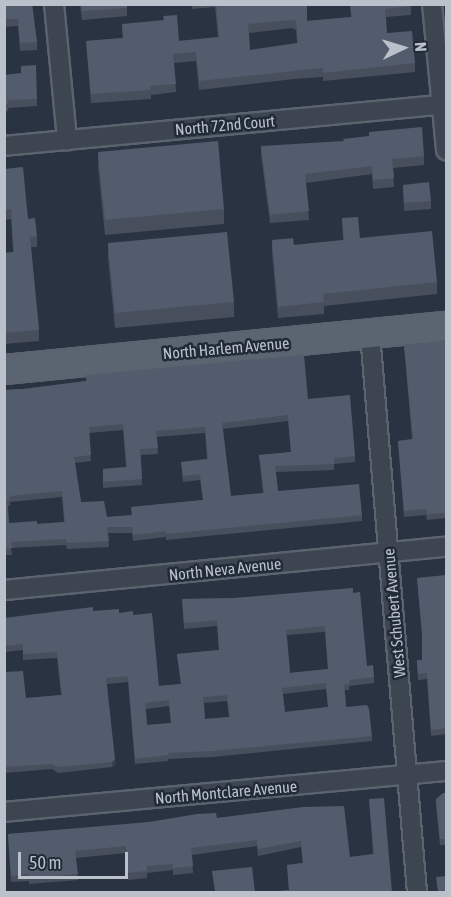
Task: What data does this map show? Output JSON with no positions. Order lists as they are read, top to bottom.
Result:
{
  "streets": {
    "main road": ["North Harlem Avenue"],
    "street": [
      "North 72nd Court",
      "North Neva Avenue",
      "West Schubert Avenue",
      "North Montclare Avenue"
    ]
  },
  "crossings": [
    ["North Harlem Avenue", "West Schubert Avenue"],
    ["North Neva Avenue", "West Schubert Avenue"],
    ["West Schubert Avenue", "North Montclare Avenue"]
  ],
  "scale_bar": "50 m",
  "north": "right"
}
